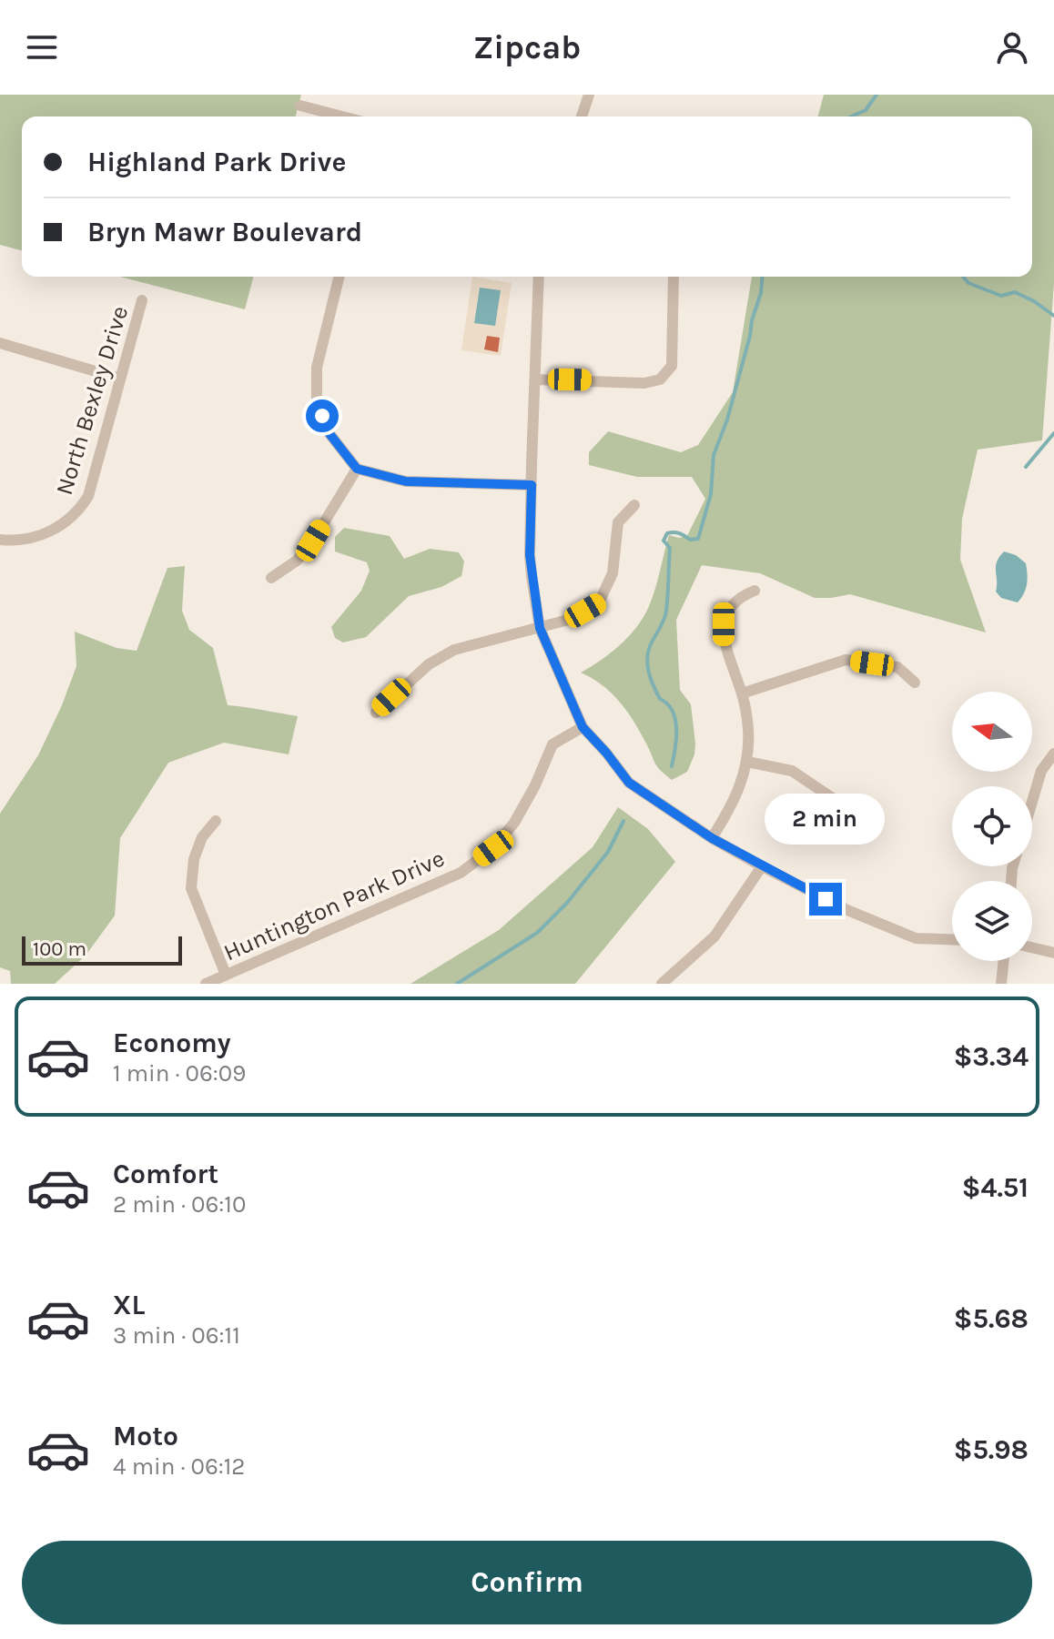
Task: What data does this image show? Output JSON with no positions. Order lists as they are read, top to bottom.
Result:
{
  "streets": {
    "street": ["North Bexley Drive", "Huntington Park Drive"]
  },
  "scale_bar": "100 m",
  "north": "left",
  "page": {
    "header": "Zipcab",
    "banner": ["Highland Park Drive", "Bryn Mawr Boulevard"],
    "bubble": "2 min",
    "scale": "100 m",
    "list": [
      {
        "name": "Economy",
        "note": "1 min · 06:09",
        "value": "$3.34"
      },
      {
        "name": "Comfort",
        "note": "2 min · 06:10",
        "value": "$4.51"
      },
      {
        "name": "XL",
        "note": "3 min · 06:11",
        "value": "$5.68"
      },
      {
        "name": "Moto",
        "note": "4 min · 06:12",
        "value": "$5.98"
      }
    ],
    "buttons": "Confirm"
  }
}
